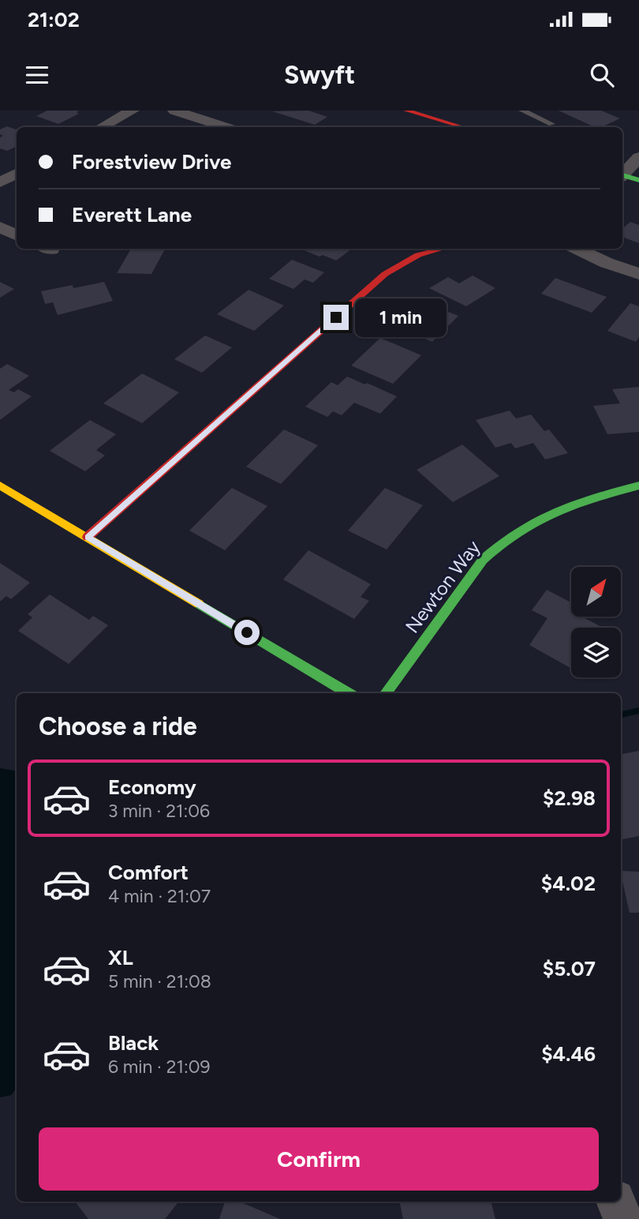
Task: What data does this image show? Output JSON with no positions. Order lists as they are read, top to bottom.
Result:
{
  "streets": {
    "street": ["Newton Way"]
  },
  "north": "top right",
  "page": {
    "status": "21:02",
    "header": "Swyft",
    "banner": ["Forestview Drive", "Everett Lane"],
    "bubble": "1 min",
    "heading": "Choose a ride",
    "list": [
      {
        "name": "Economy",
        "note": "3 min · 21:06",
        "value": "$2.98"
      },
      {
        "name": "Comfort",
        "note": "4 min · 21:07",
        "value": "$4.02"
      },
      {
        "name": "XL",
        "note": "5 min · 21:08",
        "value": "$5.07"
      },
      {
        "name": "Black",
        "note": "6 min · 21:09",
        "value": "$4.46"
      }
    ],
    "buttons": "Confirm"
  }
}
